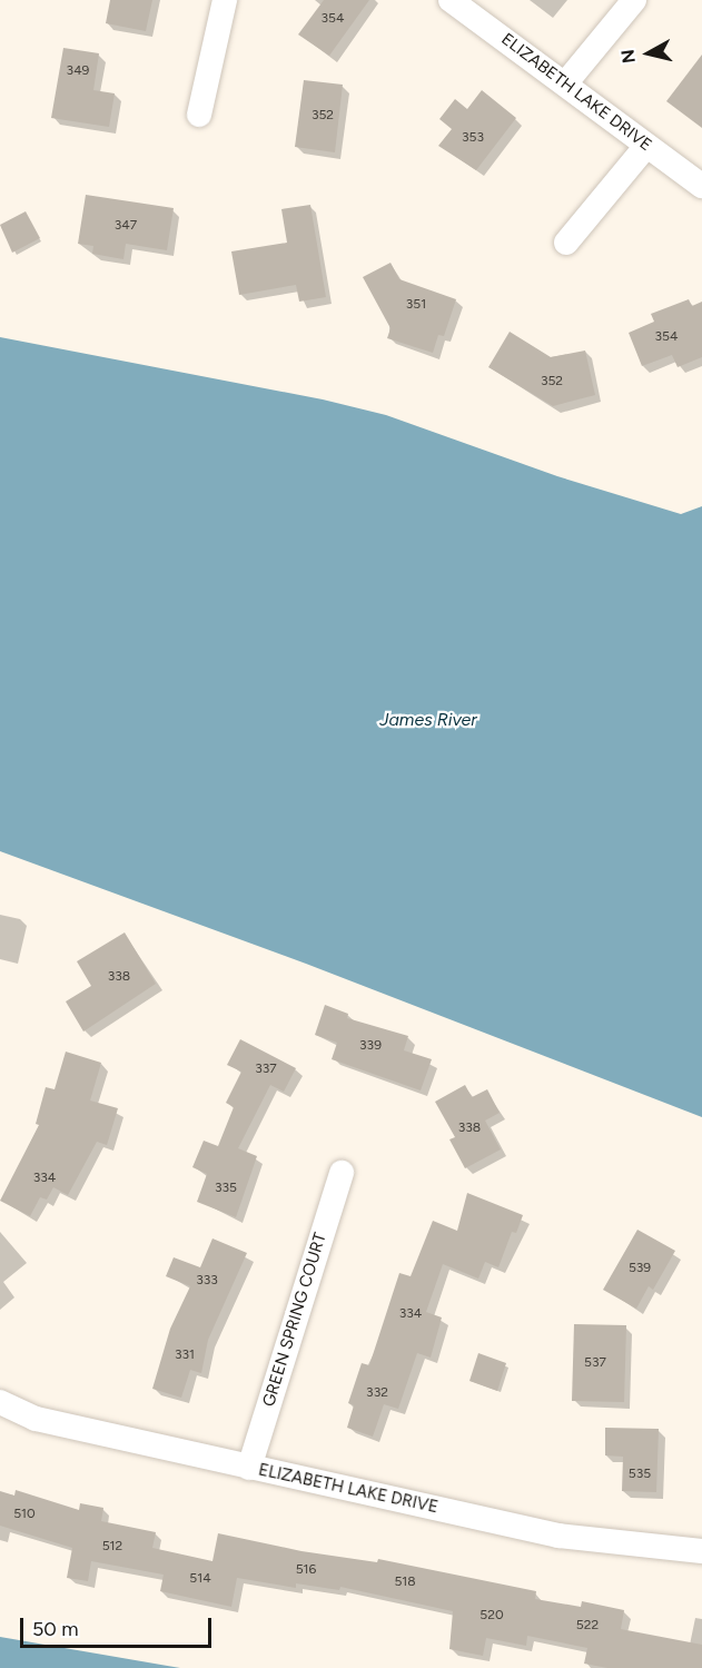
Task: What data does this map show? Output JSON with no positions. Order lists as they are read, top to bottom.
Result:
{
  "streets": {
    "street": ["ELIZABETH LAKE DRIVE", "GREEN SPRING COURT"]
  },
  "crossings": [
    ["ELIZABETH LAKE DRIVE", "GREEN SPRING COURT"]
  ],
  "water": ["James River"],
  "house_numbers": [
    "354",
    "349",
    "352",
    "353",
    "347",
    "351",
    "354",
    "352",
    "338",
    "339",
    "337",
    "338",
    "334",
    "335",
    "539",
    "333",
    "334",
    "331",
    "537",
    "332",
    "535",
    "510",
    "512",
    "516",
    "514",
    "518",
    "520",
    "522"
  ],
  "scale_bar": "50 m",
  "north": "left"
}
